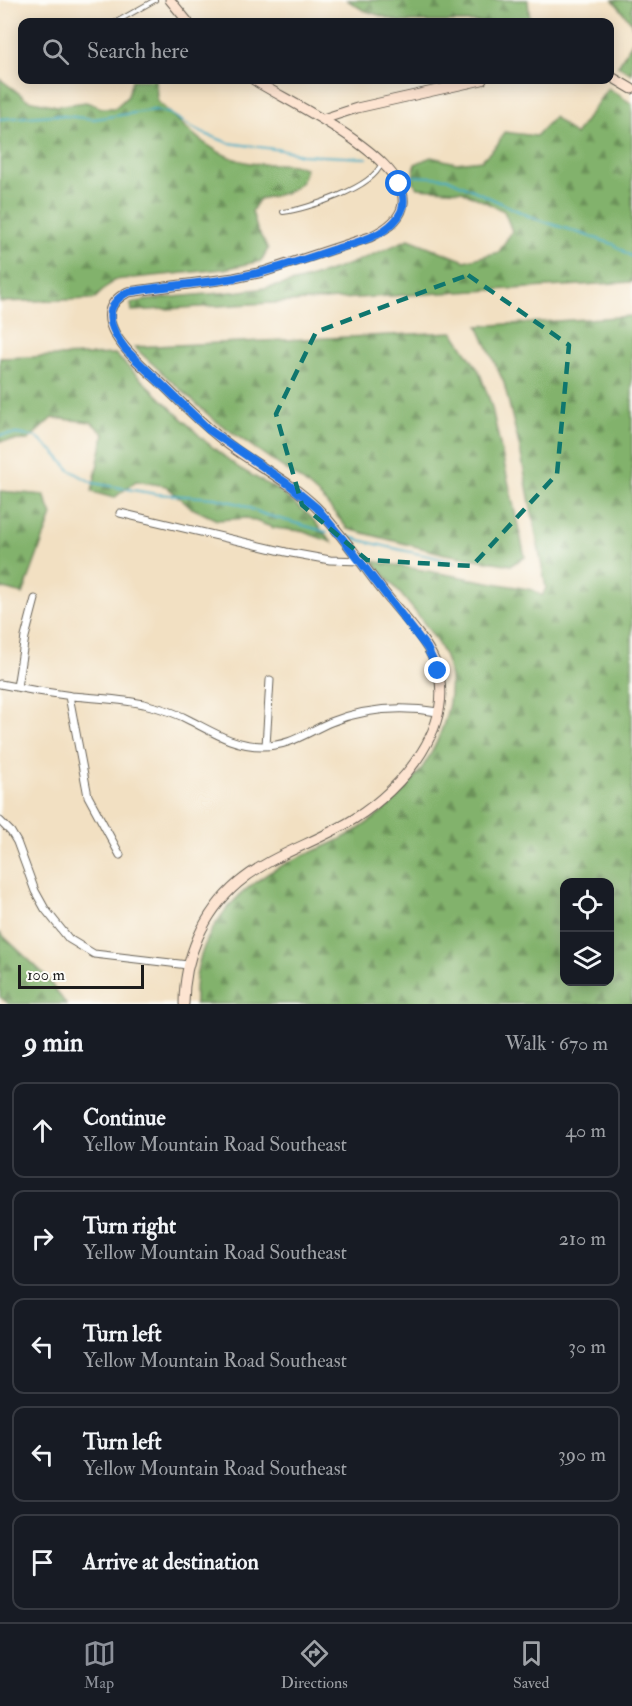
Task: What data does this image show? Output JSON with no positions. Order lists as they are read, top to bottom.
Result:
{
  "scale_bar": "100 m",
  "page": {
    "search": "Search here",
    "scale": "100 m",
    "heading": ["9 min", "Walk · 670 m"],
    "list": [
      ["Continue", "Yellow Mountain Road Southeast", "40 m"],
      ["Turn right", "Yellow Mountain Road Southeast", "210 m"],
      ["Turn left", "Yellow Mountain Road Southeast", "30 m"],
      ["Turn left", "Yellow Mountain Road Southeast", "390 m"],
      "Arrive at destination"
    ],
    "nav": ["Map", "Directions", "Saved"]
  }
}
